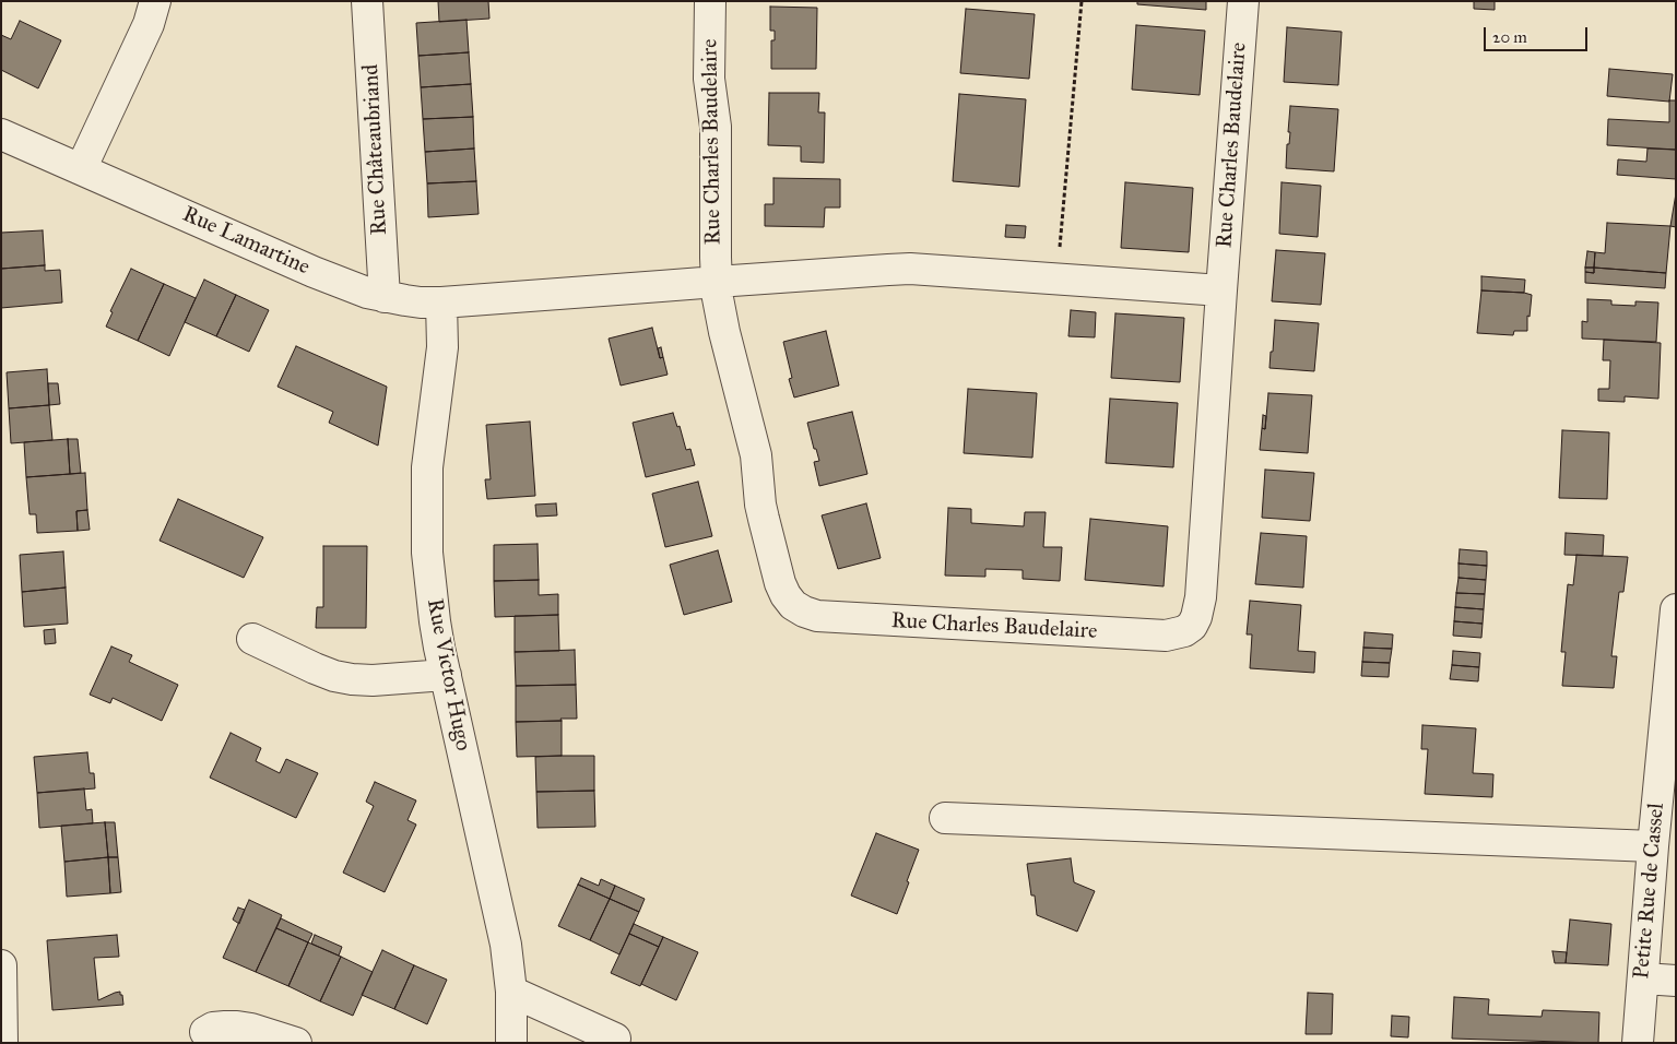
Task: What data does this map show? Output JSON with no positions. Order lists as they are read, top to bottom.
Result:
{
  "streets": {
    "street": [
      "Rue Charles Baudelaire",
      "Rue Châteaubriand",
      "Rue Lamartine",
      "Rue Victor Hugo",
      "Petite Rue de Cassel"
    ]
  },
  "crossings": [
    ["Rue Charles Baudelaire", "Rue Lamartine"],
    ["Rue Châteaubriand", "Rue Lamartine"],
    ["Rue Lamartine", "Rue Victor Hugo"]
  ],
  "scale_bar": "20 m"
}
